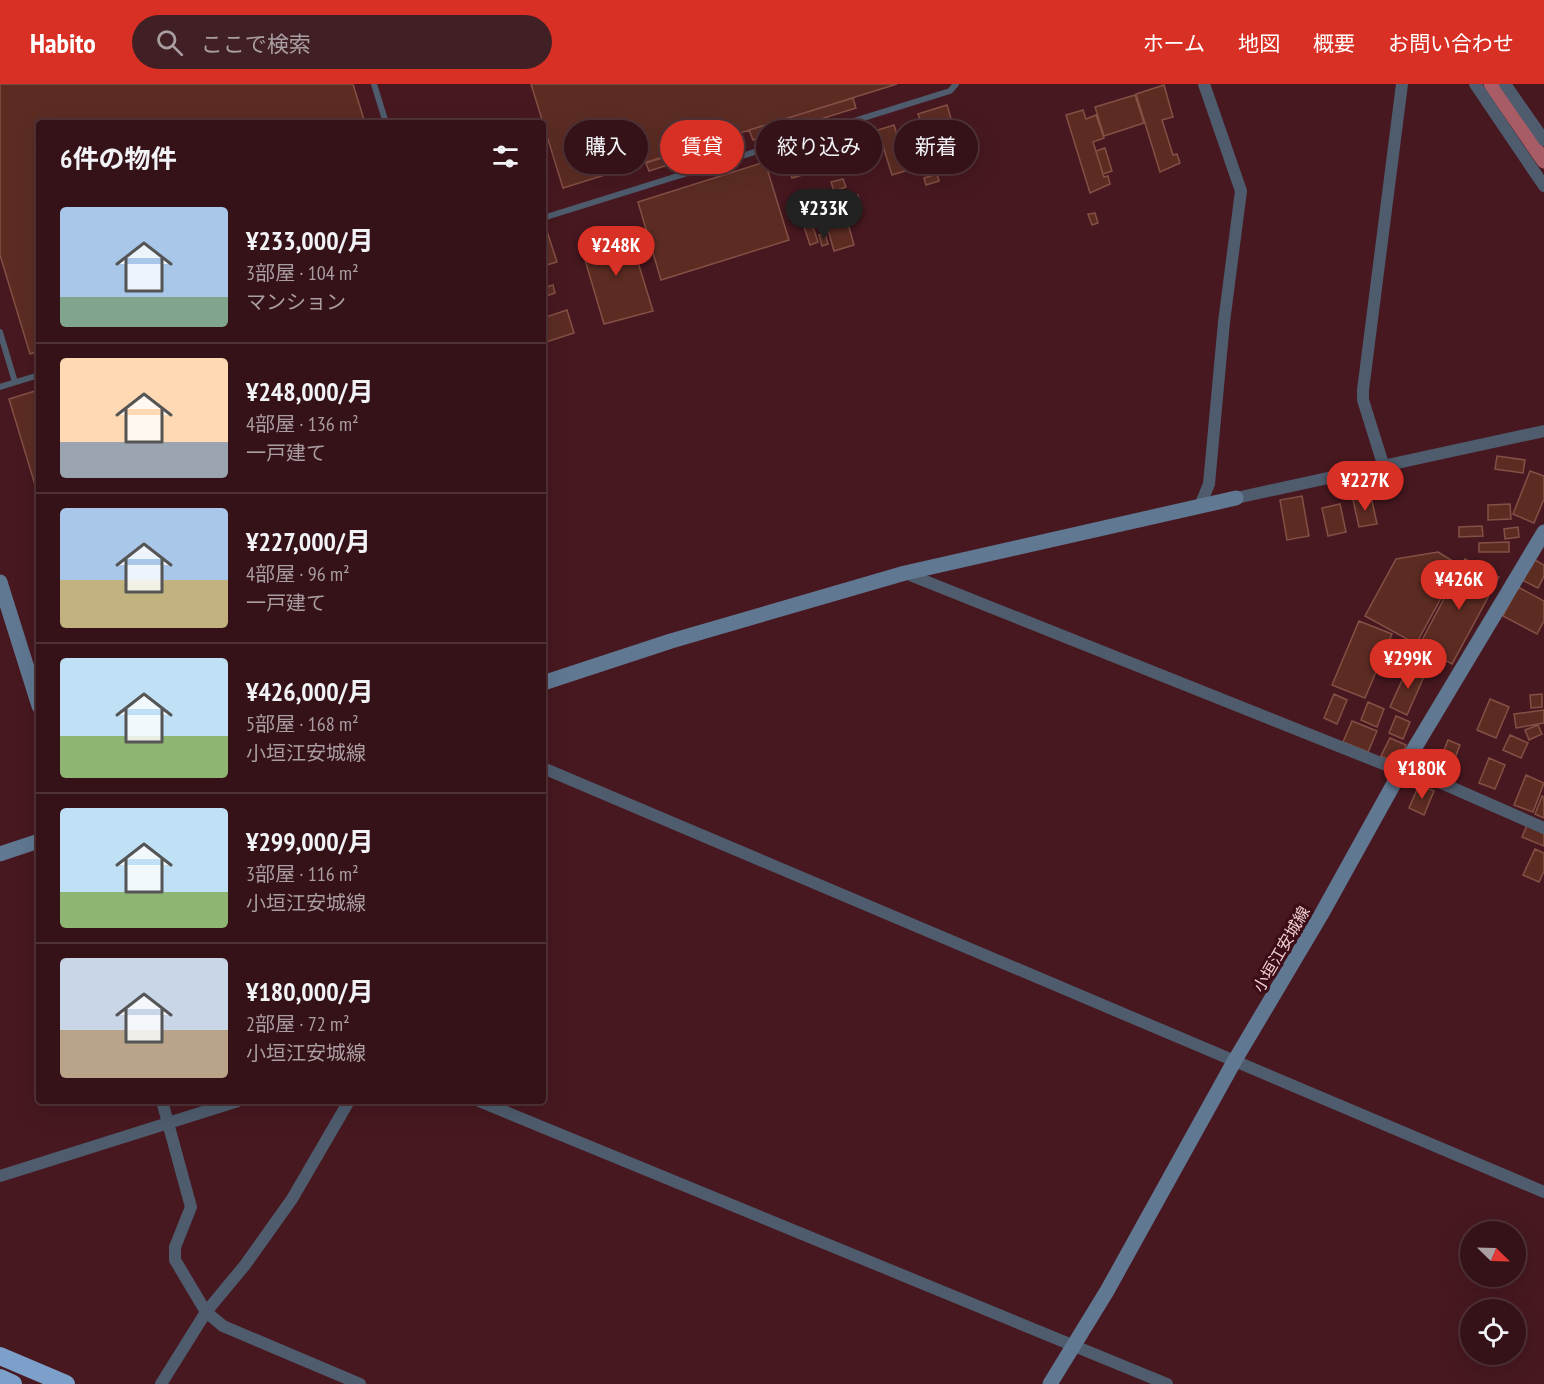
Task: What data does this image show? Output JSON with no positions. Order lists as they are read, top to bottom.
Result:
{
  "streets": {
    "main road": ["小垣江安城線"]
  },
  "north": "bottom right",
  "page": {
    "header": "Habito",
    "search": "ここで検索",
    "nav": [
      "ホーム",
      "地図",
      "概要",
      "お問い合わせ"
    ],
    "chip": [
      "購入",
      "賃貸",
      "絞り込み",
      "新着"
    ],
    "heading": "6件の物件",
    "price": [
      "¥233K",
      "¥248K",
      "¥227K",
      "¥426K",
      "¥299K",
      "¥180K"
    ],
    "list": [
      {
        "name": "¥233,000/月",
        "note": "3部屋 · 104 m² · マンション"
      },
      {
        "name": "¥248,000/月",
        "note": "4部屋 · 136 m² · 一戸建て"
      },
      {
        "name": "¥227,000/月",
        "note": "4部屋 · 96 m² · 一戸建て"
      },
      {
        "name": "¥426,000/月",
        "note": "5部屋 · 168 m² · 小垣江安城線"
      },
      {
        "name": "¥299,000/月",
        "note": "3部屋 · 116 m² · 小垣江安城線"
      },
      {
        "name": "¥180,000/月",
        "note": "2部屋 · 72 m² · 小垣江安城線"
      }
    ]
  }
}
